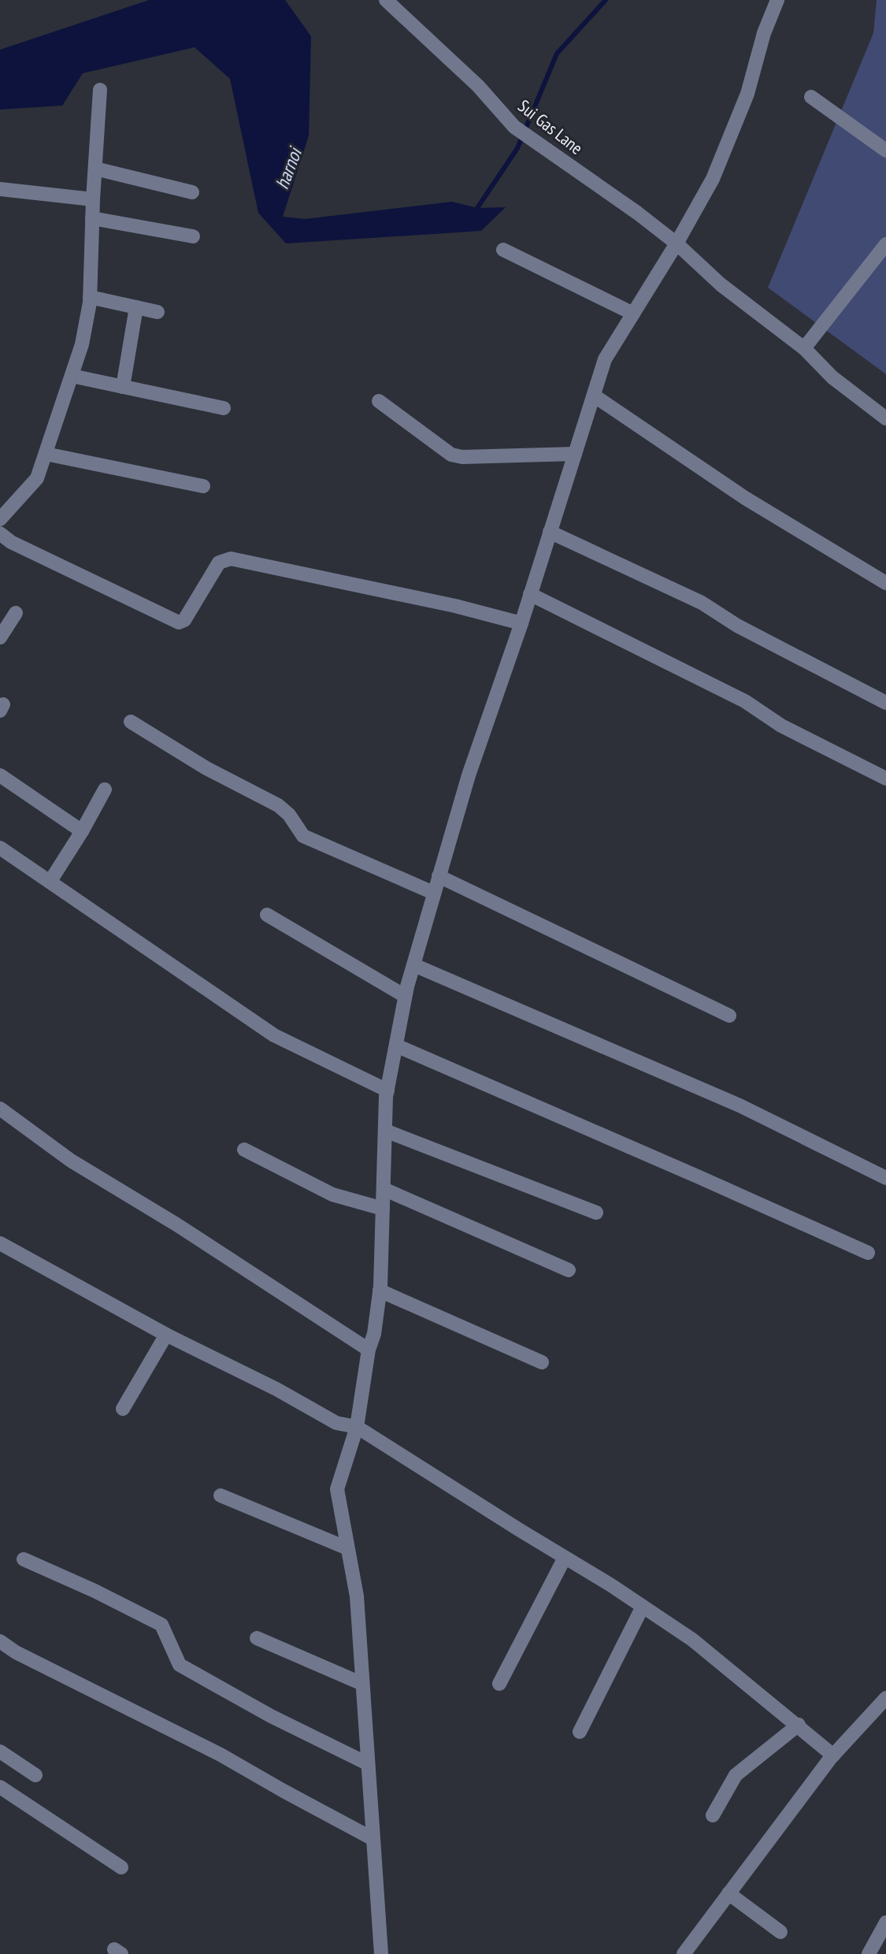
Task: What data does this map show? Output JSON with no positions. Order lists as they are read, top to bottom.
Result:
{
  "streets": {
    "street": ["Sui Gas Lane"]
  },
  "water": ["harnoi"]
}
